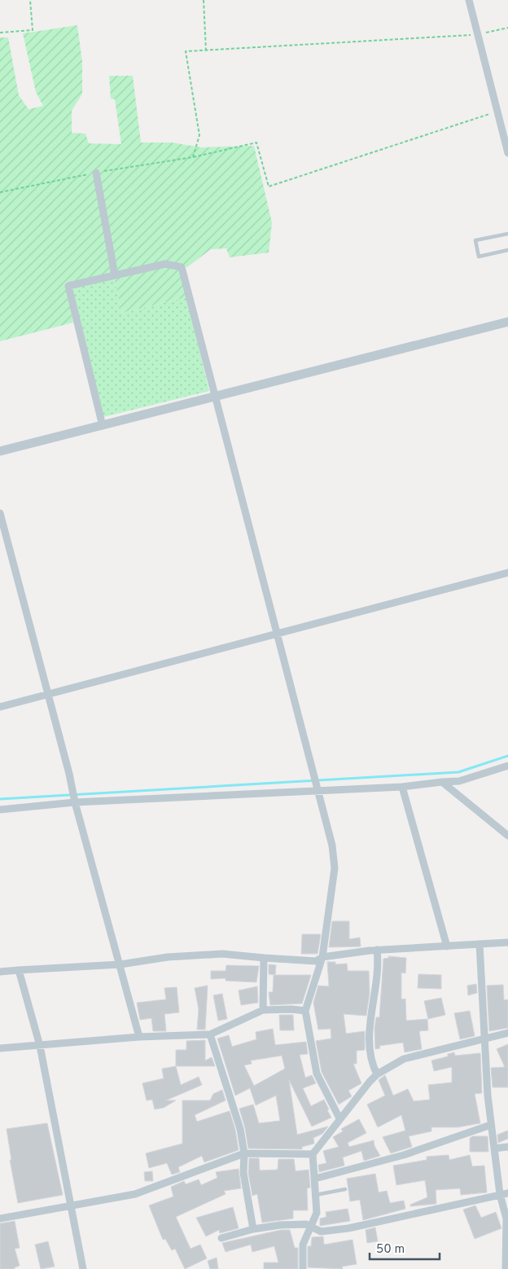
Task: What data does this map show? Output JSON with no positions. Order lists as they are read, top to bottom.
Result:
{
  "scale_bar": "50 m"
}
